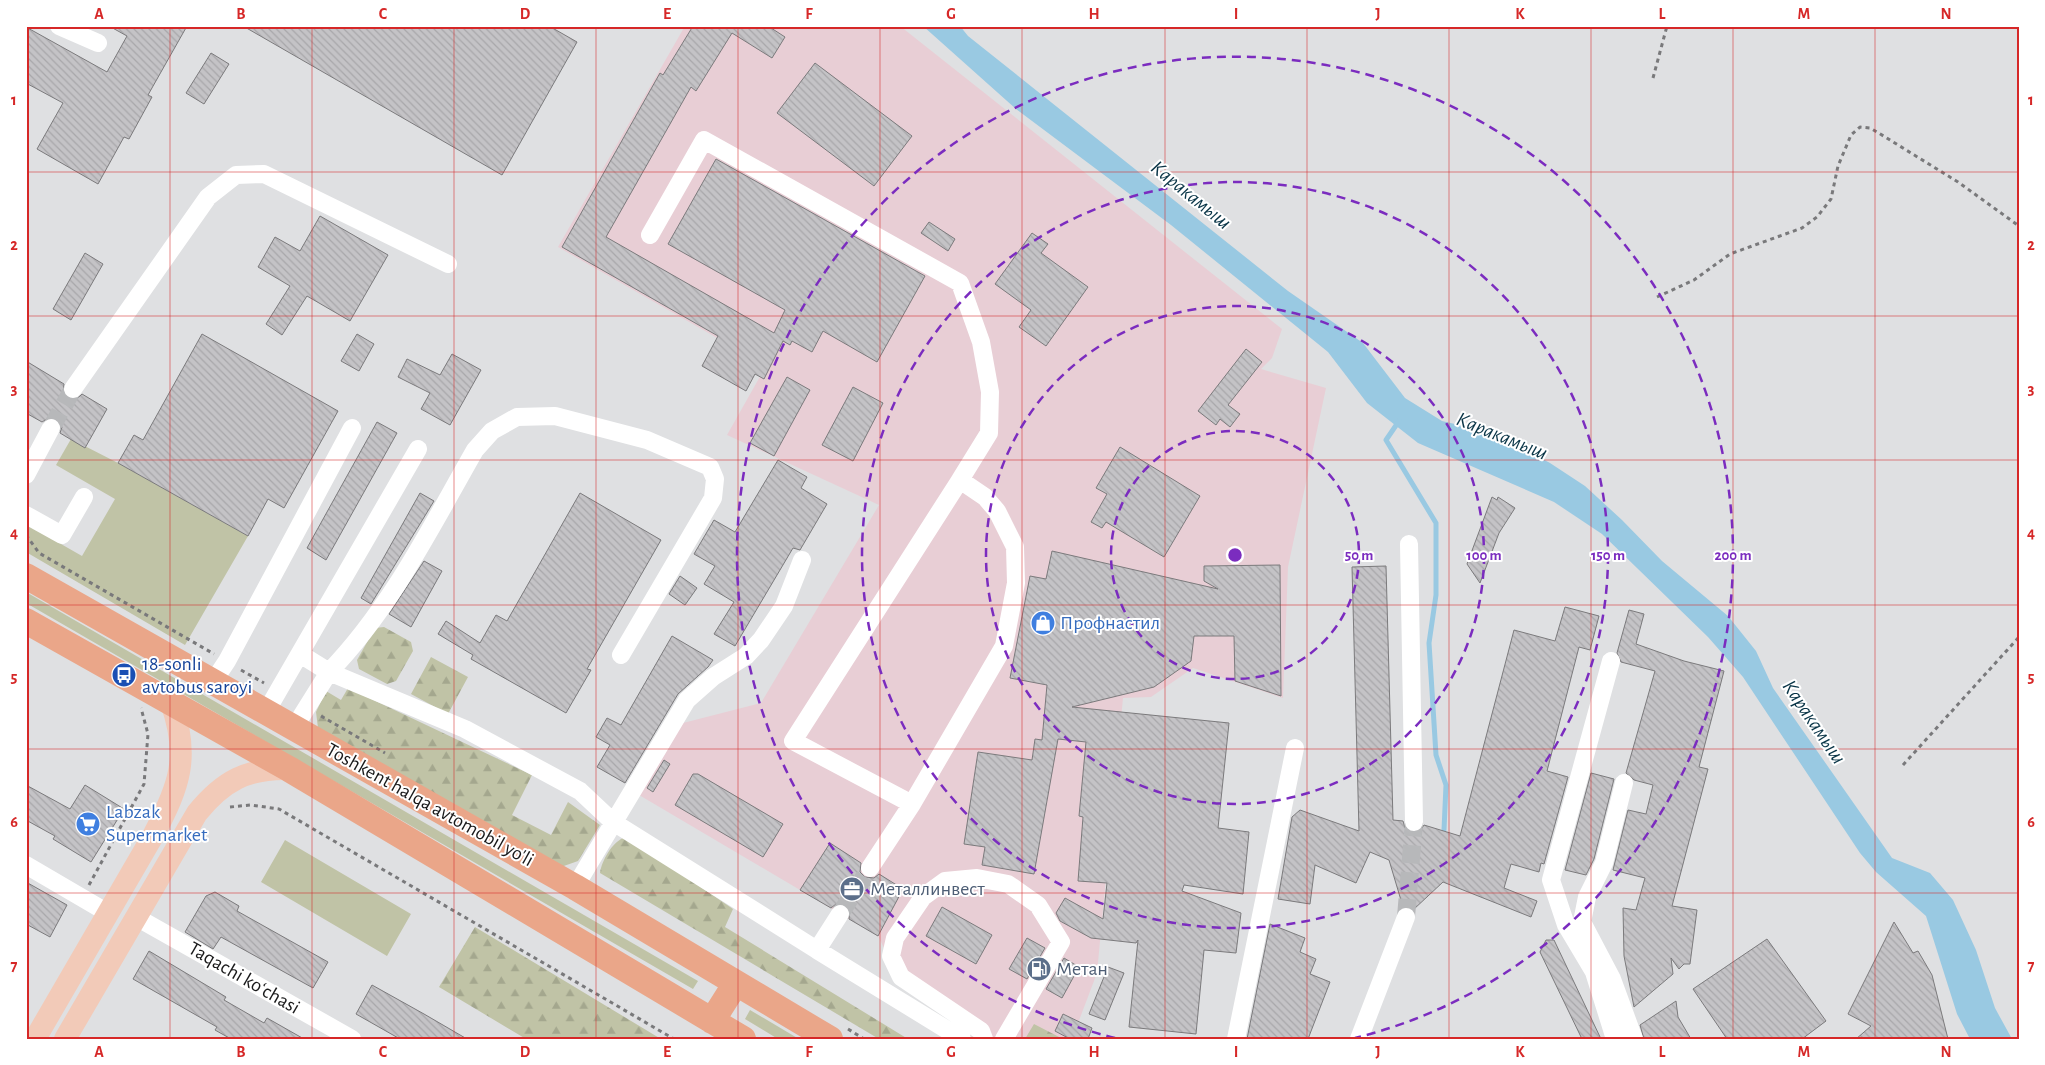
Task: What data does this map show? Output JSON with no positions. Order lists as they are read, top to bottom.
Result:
{
  "streets": {
    "highway": ["Toshkent halqa avtomobil yo'li"],
    "street": ["Taqachi koʻchasi"]
  },
  "water": ["Каракамыш"],
  "places": {
    "shop": ["Профнастил"],
    "bus stop": ["18-sonli avtobus saroyi"],
    "supermarket": ["Labzak Supermarket"],
    "office": ["Металлинвест"],
    "fuel station": ["Метан"]
  },
  "grid": {
    "columns": [
      "A",
      "B",
      "C",
      "D",
      "E",
      "F",
      "G",
      "H",
      "I",
      "J",
      "K",
      "L",
      "M",
      "N"
    ],
    "rows": [
      "1",
      "2",
      "3",
      "4",
      "5",
      "6",
      "7"
    ]
  },
  "rings": [
    "50 m",
    "100 m",
    "150 m",
    "200 m"
  ]
}
